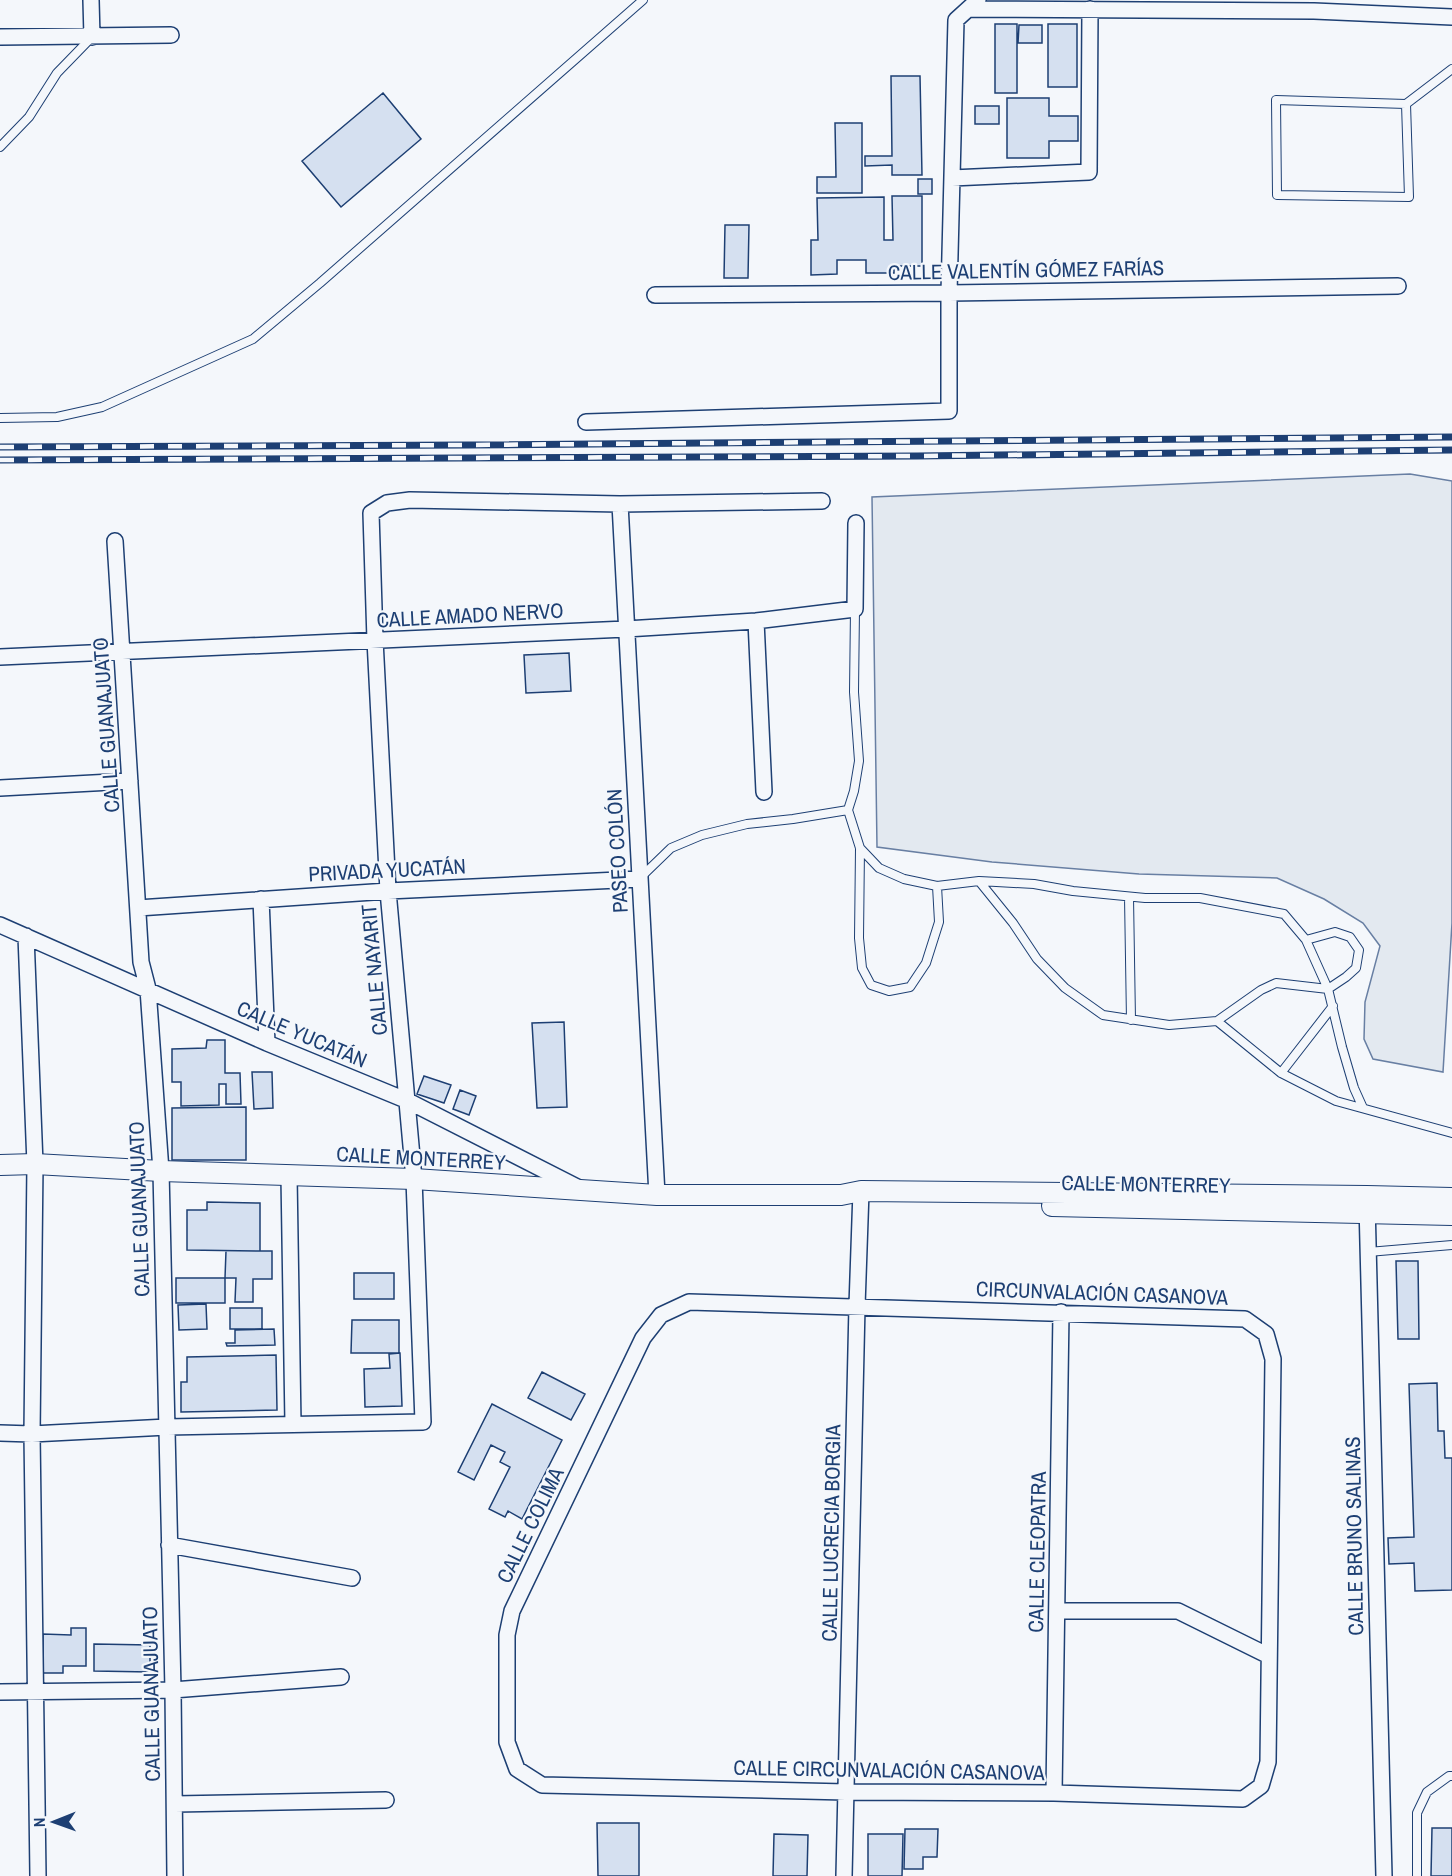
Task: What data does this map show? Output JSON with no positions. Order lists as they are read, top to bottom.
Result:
{
  "streets": {
    "street": [
      "CALLE VALENTÍN GÓMEZ FARÍAS",
      "CALLE AMADO NERVO",
      "CALLE GUANAJUATO",
      "PASEO COLÓN",
      "PRIVADA YUCATÁN",
      "CALLE NAYARIT",
      "CALLE YUCATÁN",
      "CALLE MONTERREY",
      "CIRCUNVALACIÓN CASANOVA",
      "CALLE COLIMA",
      "CALLE LUCRECIA BORGIA",
      "CALLE BRUNO SALINAS",
      "CALLE CLEOPATRA",
      "CALLE CIRCUNVALACIÓN CASANOVA"
    ]
  },
  "crossings": [
    ["CALLE AMADO NERVO", "CALLE GUANAJUATO"],
    ["CALLE AMADO NERVO", "PASEO COLÓN"],
    ["CALLE AMADO NERVO", "CALLE NAYARIT"],
    ["CALLE GUANAJUATO", "PRIVADA YUCATÁN"],
    ["CALLE GUANAJUATO", "CALLE YUCATÁN"],
    ["CALLE GUANAJUATO", "CALLE MONTERREY"],
    ["PASEO COLÓN", "PRIVADA YUCATÁN"],
    ["PASEO COLÓN", "CALLE NAYARIT"],
    ["PASEO COLÓN", "CALLE MONTERREY"],
    ["PRIVADA YUCATÁN", "CALLE NAYARIT"],
    ["CALLE NAYARIT", "CALLE YUCATÁN"],
    ["CALLE NAYARIT", "CALLE MONTERREY"],
    ["CALLE YUCATÁN", "CALLE MONTERREY"],
    ["CALLE MONTERREY", "CALLE LUCRECIA BORGIA"],
    ["CALLE MONTERREY", "CALLE BRUNO SALINAS"],
    ["CIRCUNVALACIÓN CASANOVA", "CALLE COLIMA"],
    ["CIRCUNVALACIÓN CASANOVA", "CALLE LUCRECIA BORGIA"],
    ["CIRCUNVALACIÓN CASANOVA", "CALLE CLEOPATRA"],
    ["CIRCUNVALACIÓN CASANOVA", "CALLE CIRCUNVALACIÓN CASANOVA"],
    ["CALLE COLIMA", "CALLE CIRCUNVALACIÓN CASANOVA"],
    ["CALLE LUCRECIA BORGIA", "CALLE CIRCUNVALACIÓN CASANOVA"],
    ["CALLE CLEOPATRA", "CALLE CIRCUNVALACIÓN CASANOVA"]
  ],
  "north": "left"
}
